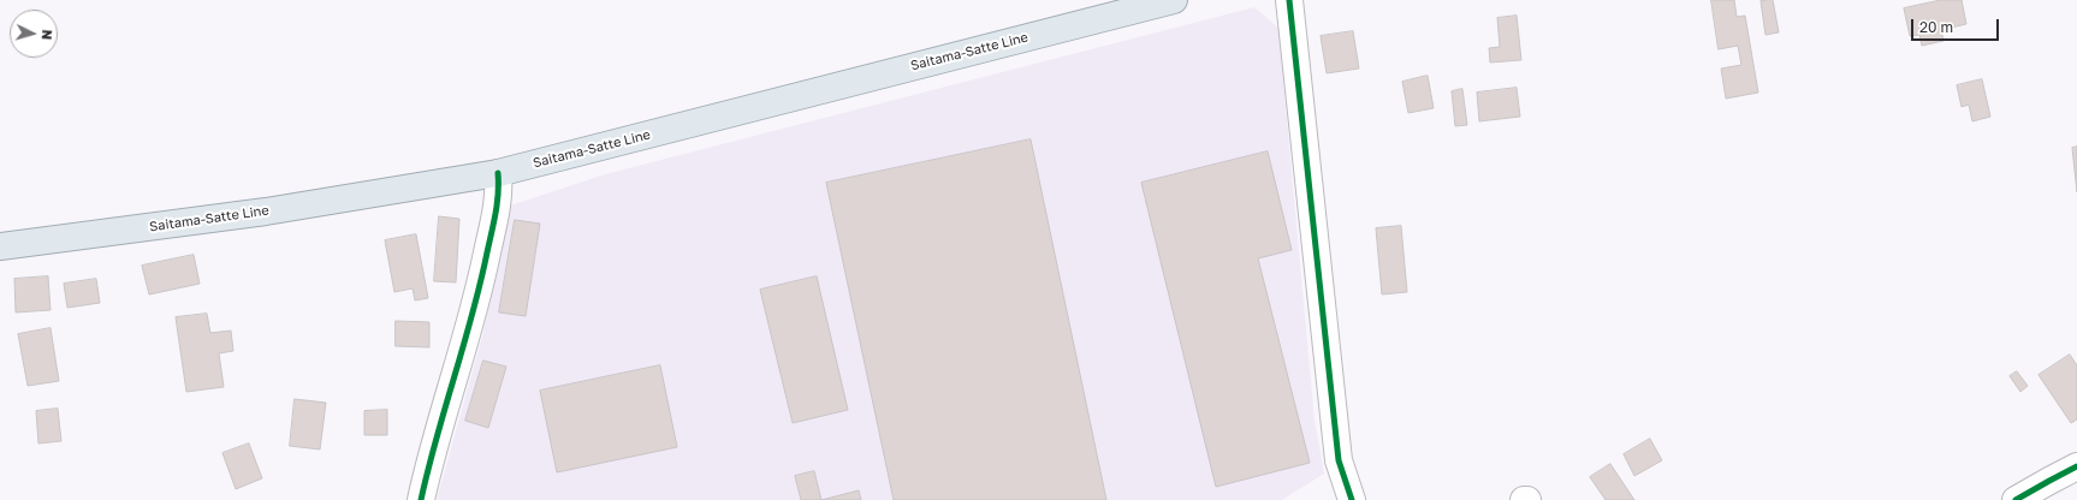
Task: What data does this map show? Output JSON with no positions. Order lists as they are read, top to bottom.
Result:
{
  "streets": {
    "main road": ["Saitama-Satte Line"]
  },
  "scale_bar": "20 m",
  "north": "right"
}
